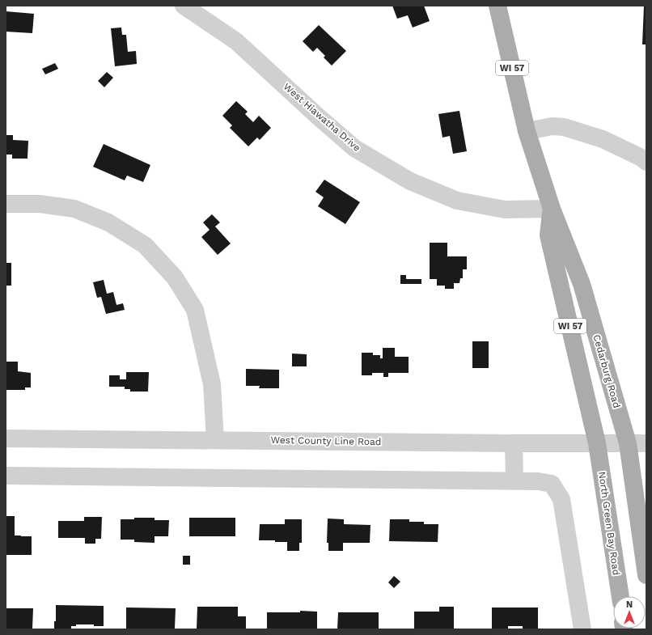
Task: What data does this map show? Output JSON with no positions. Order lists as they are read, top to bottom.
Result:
{
  "streets": {
    "main road": ["WI 57", "Cedarburg Road", "North Green Bay Road"],
    "street": ["West Hiawatha Drive", "West County Line Road"]
  },
  "crossings": [
    ["WI 57", "Cedarburg Road"],
    ["WI 57", "West County Line Road"],
    ["West Hiawatha Drive", "Cedarburg Road"],
    ["Cedarburg Road", "West County Line Road"],
    ["Cedarburg Road", "North Green Bay Road"],
    ["West County Line Road", "North Green Bay Road"]
  ],
  "north": "top"
}
